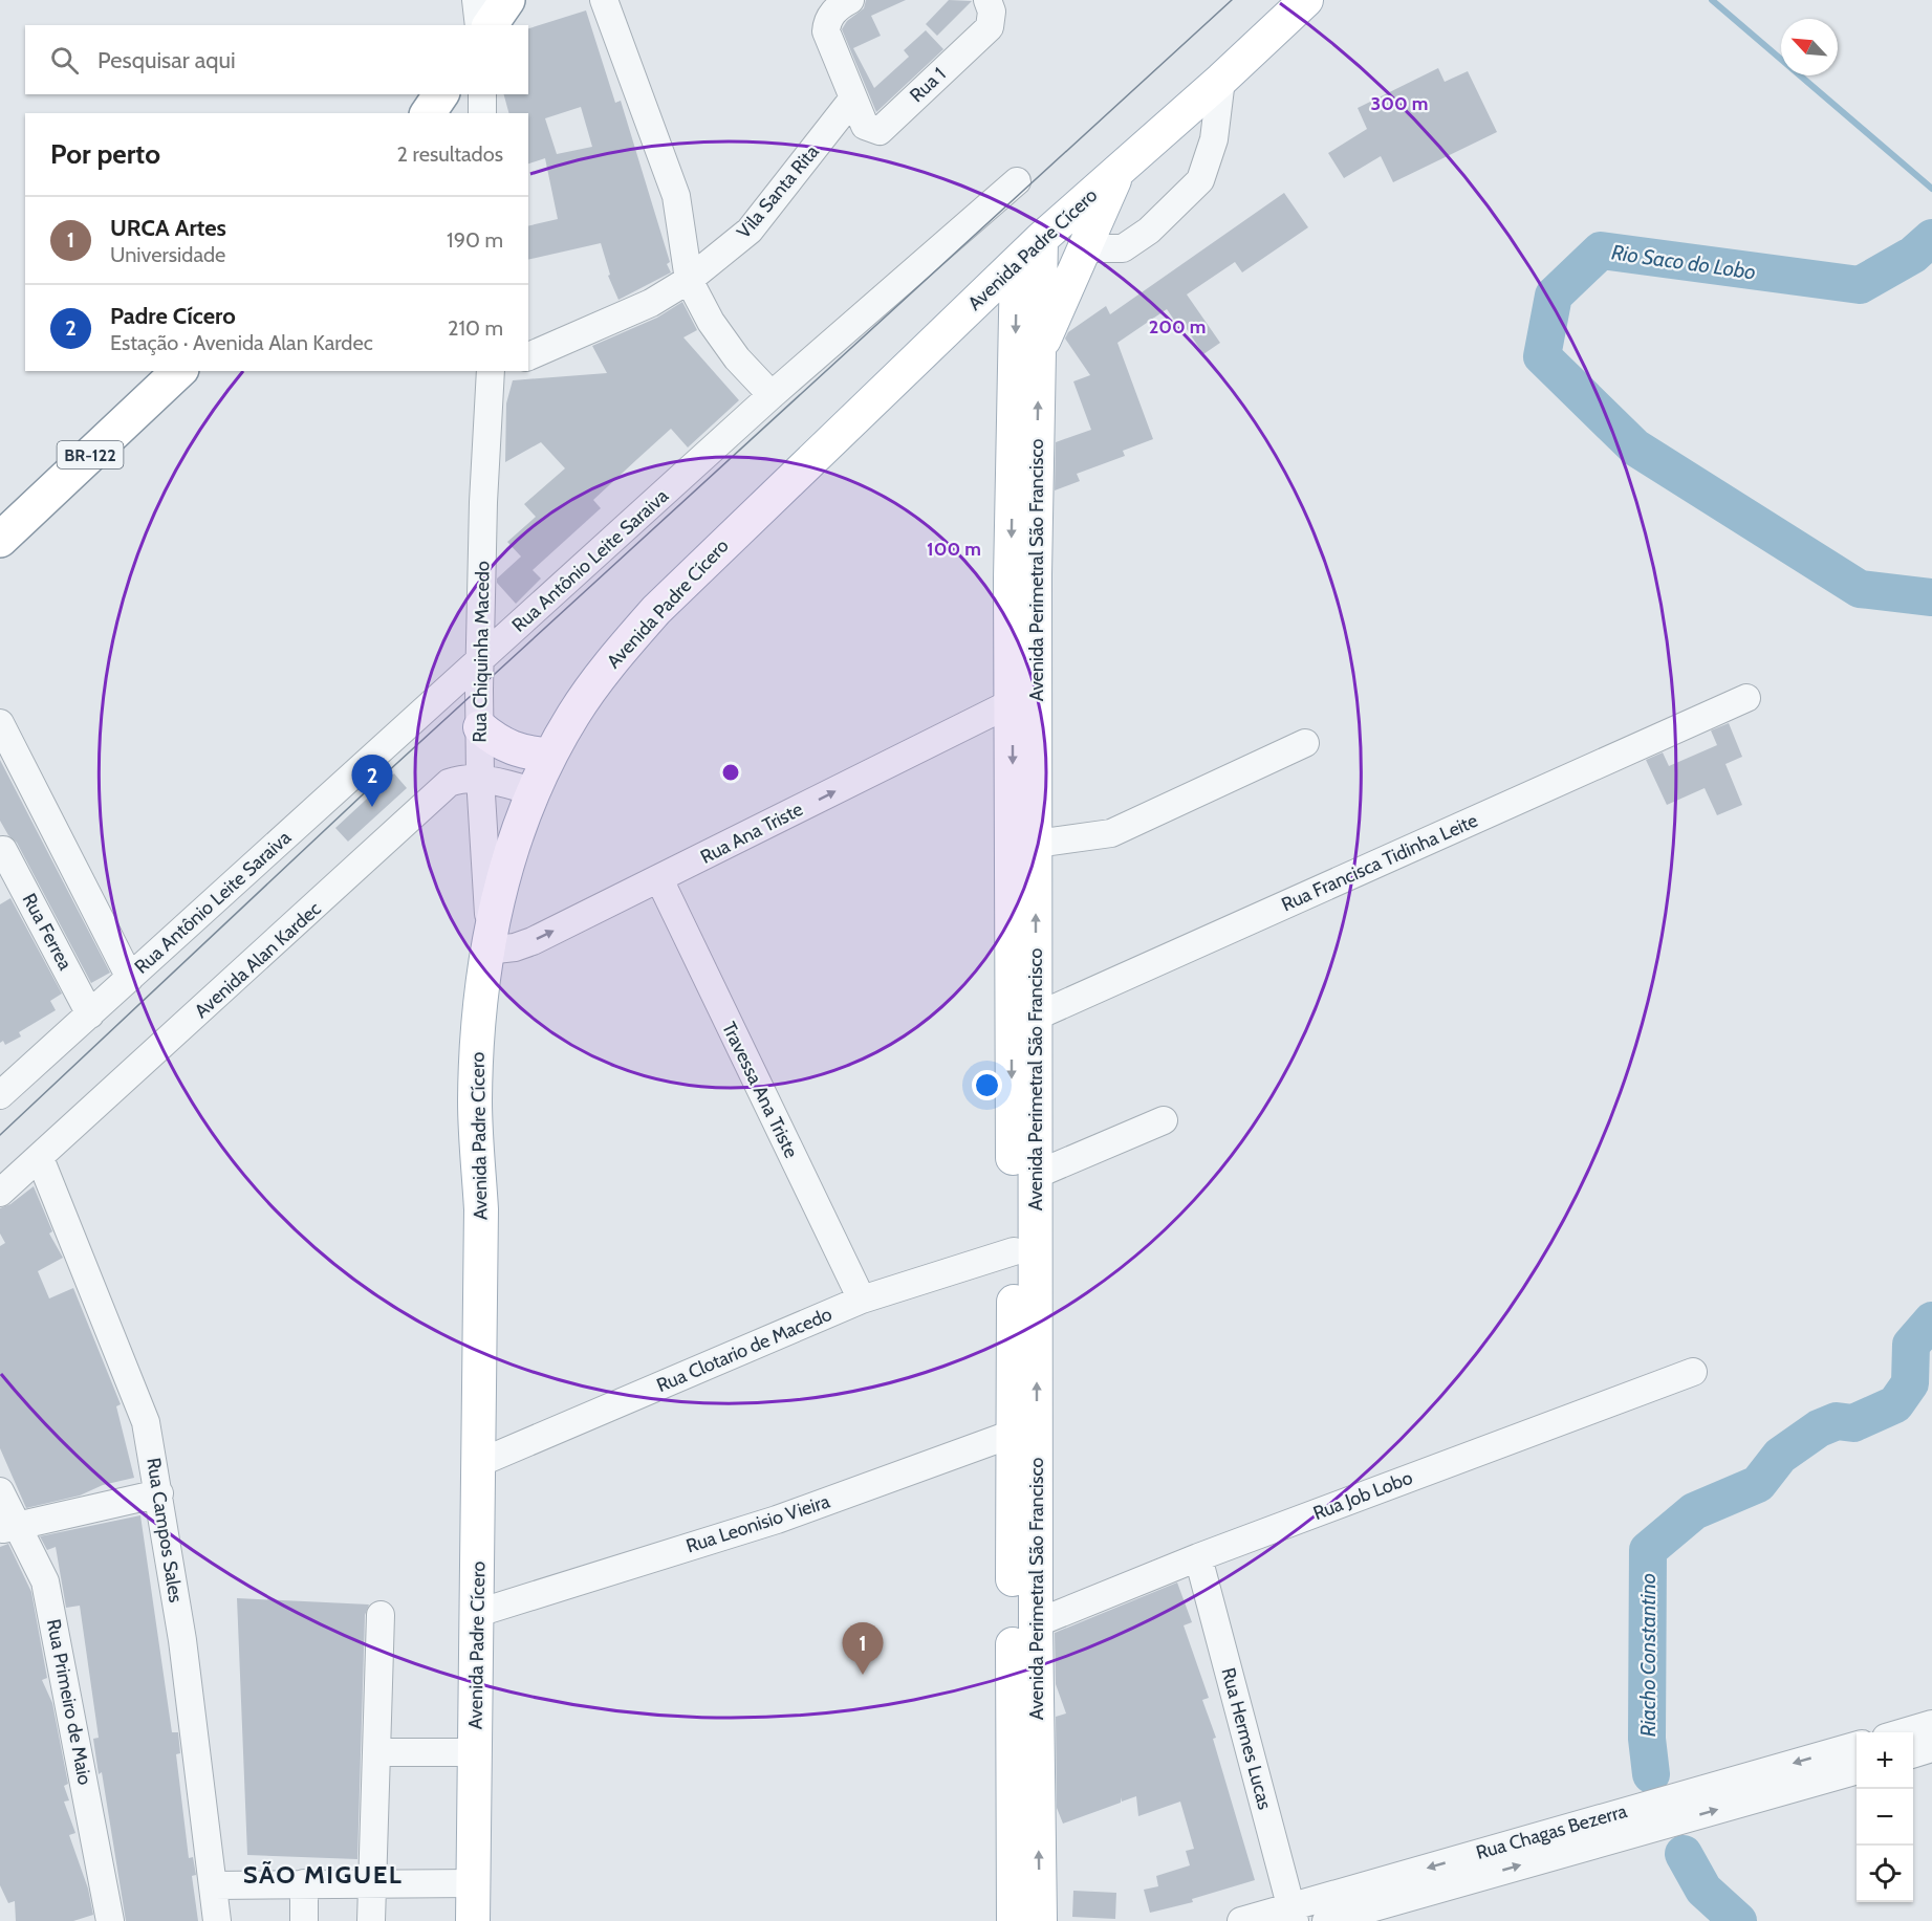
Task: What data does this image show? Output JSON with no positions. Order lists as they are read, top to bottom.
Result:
{
  "streets": {
    "highway": ["BR-122"],
    "main road": ["Avenida Padre Cícero", "Avenida Perimetral São Francisco"],
    "street": [
      "Rua 1",
      "Vila Santa Rita",
      "Rua Antônio Leite Saraiva",
      "Rua Chiquinha Macedo",
      "Rua Ana Triste",
      "Rua Francisca Tidinha Leite",
      "Rua Ferrea",
      "Avenida Alan Kardec",
      "Travessa Ana Triste",
      "Rua Clotario de Macedo",
      "Rua Job Lobo",
      "Rua Leonisio Vieira",
      "Rua Campos Sales",
      "Rua Primeiro de Maio",
      "Rua Hermes Lucas",
      "Rua Chagas Bezerra"
    ]
  },
  "crossings": [
    ["Rua 1", "Vila Santa Rita"],
    ["Avenida Padre Cícero", "Avenida Perimetral São Francisco"],
    ["Avenida Padre Cícero", "Rua Chiquinha Macedo"],
    ["Avenida Padre Cícero", "Rua Ana Triste"],
    ["Avenida Padre Cícero", "Avenida Alan Kardec"],
    ["Avenida Padre Cícero", "Rua Clotario de Macedo"],
    ["Avenida Padre Cícero", "Rua Leonisio Vieira"],
    ["Rua Antônio Leite Saraiva", "Rua Chiquinha Macedo"],
    ["Rua Antônio Leite Saraiva", "Rua Ferrea"],
    ["Avenida Perimetral São Francisco", "Rua Ana Triste"],
    ["Avenida Perimetral São Francisco", "Rua Francisca Tidinha Leite"],
    ["Avenida Perimetral São Francisco", "Rua Clotario de Macedo"],
    ["Avenida Perimetral São Francisco", "Rua Job Lobo"],
    ["Avenida Perimetral São Francisco", "Rua Leonisio Vieira"],
    ["Rua Chiquinha Macedo", "Rua Ana Triste"],
    ["Rua Chiquinha Macedo", "Avenida Alan Kardec"],
    ["Rua Ana Triste", "Travessa Ana Triste"],
    ["Avenida Alan Kardec", "Rua Campos Sales"],
    ["Travessa Ana Triste", "Rua Clotario de Macedo"],
    ["Rua Job Lobo", "Rua Hermes Lucas"],
    ["Rua Hermes Lucas", "Rua Chagas Bezerra"]
  ],
  "one_way": ["Rua Ana Triste"],
  "districts": ["SÃO MIGUEL"],
  "water": ["Rio Saco do Lobo", "Riacho Constantino"],
  "north": "top left",
  "page": {
    "search": "Pesquisar aqui",
    "heading": ["Por perto", "2 resultados"],
    "list": [
      {
        "mark": "1",
        "name": "URCA Artes",
        "note": "Universidade",
        "value": "190 m"
      },
      {
        "mark": "2",
        "name": "Padre Cícero",
        "note": "Estação · Avenida Alan Kardec",
        "value": "210 m"
      }
    ],
    "pins": ["2", "1"],
    "map_buttons": ["+", "−"]
  },
  "rings": ["300 m", "200 m", "100 m"]
}
